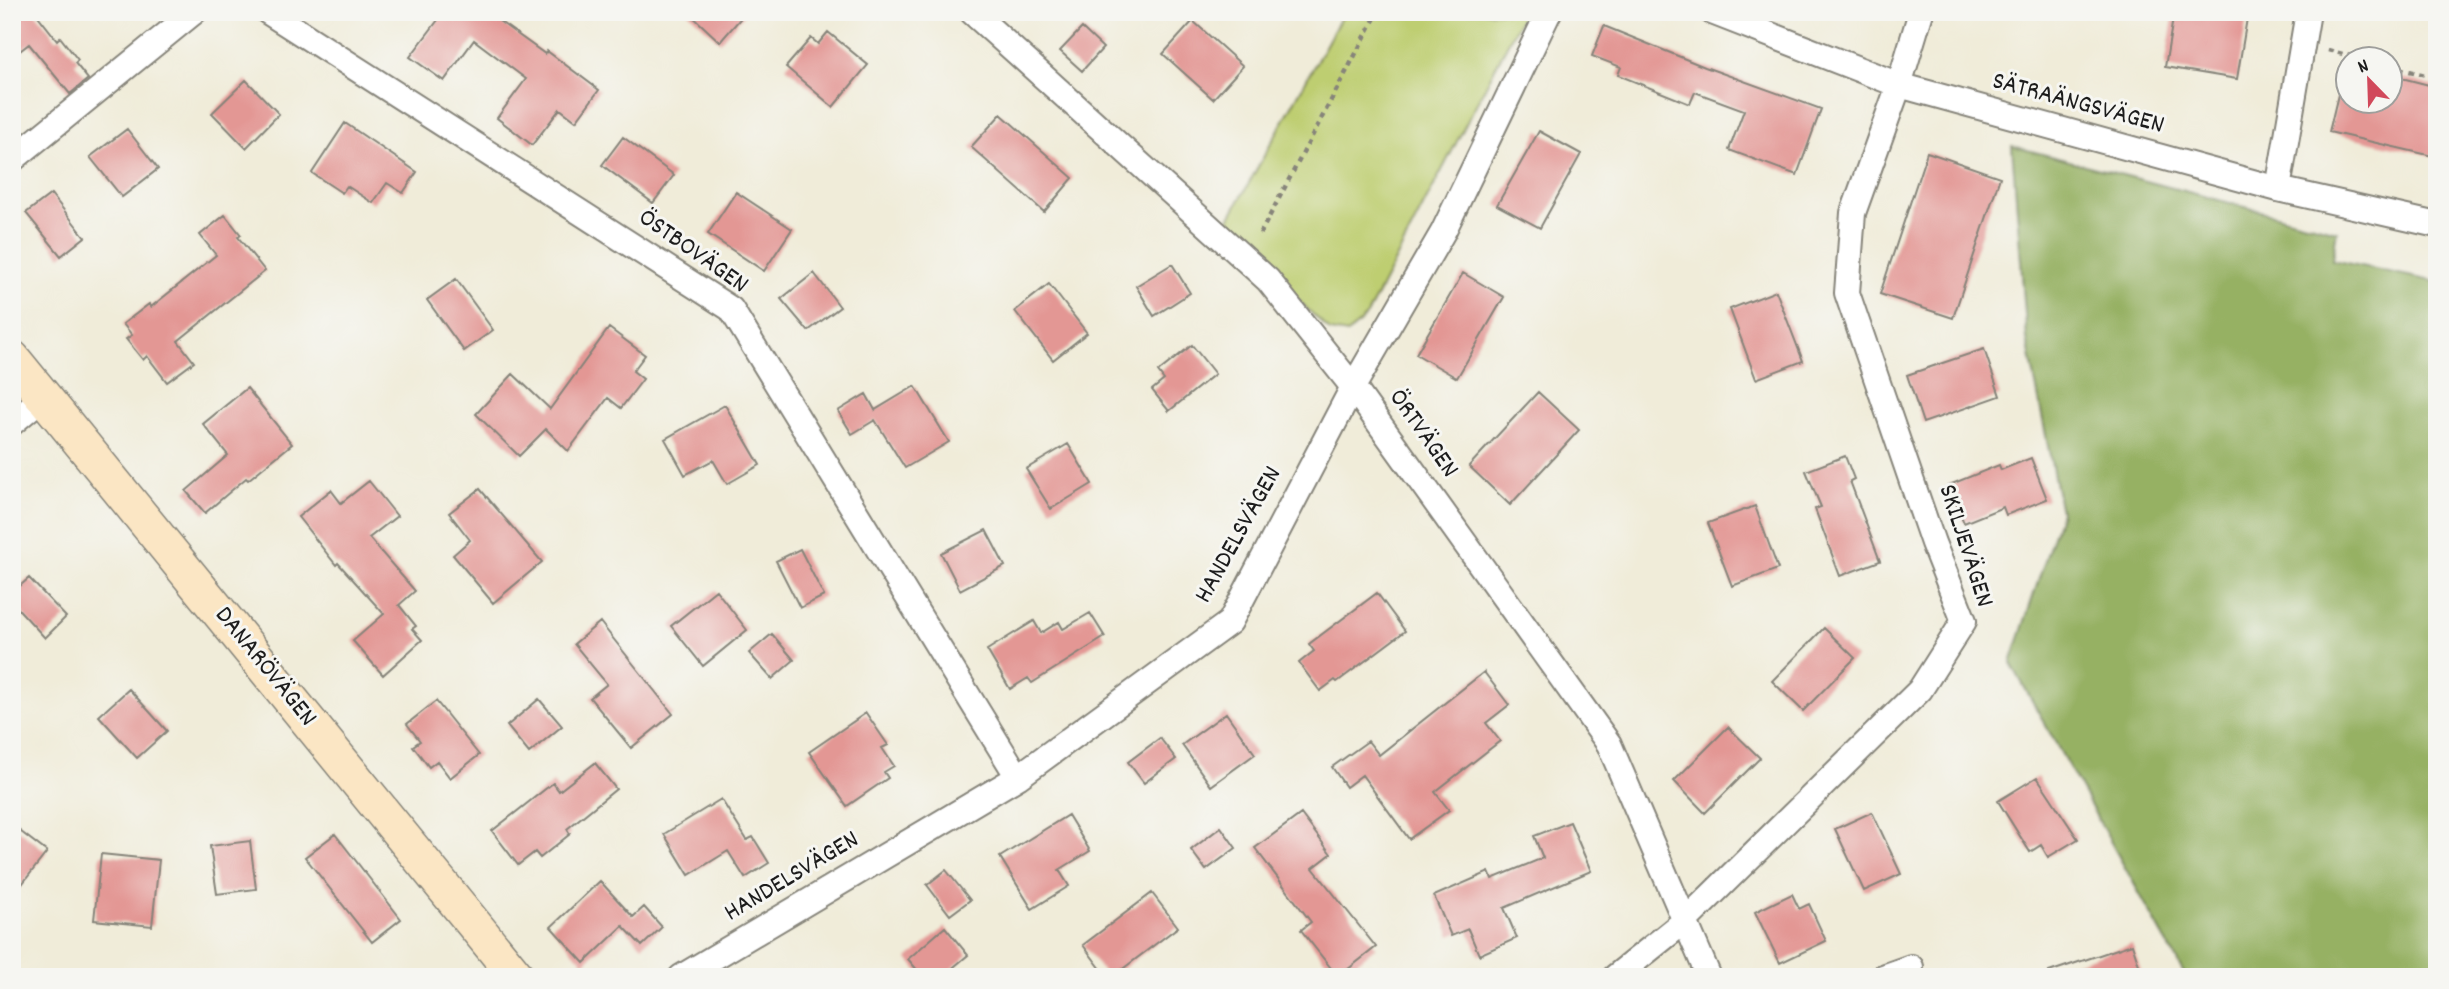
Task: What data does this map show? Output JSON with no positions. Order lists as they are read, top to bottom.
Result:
{
  "streets": {
    "street": [
      "SÄTRAÄNGSVÄGEN",
      "ÖSTBOVÄGEN",
      "ÖRTVÄGEN",
      "HANDELSVÄGEN",
      "SKILJEVÄGEN",
      "DANARÖVÄGEN"
    ]
  },
  "crossings": [
    ["SÄTRAÄNGSVÄGEN", "SKILJEVÄGEN"],
    ["ÖSTBOVÄGEN", "HANDELSVÄGEN"],
    ["ÖRTVÄGEN", "HANDELSVÄGEN"],
    ["ÖRTVÄGEN", "SKILJEVÄGEN"]
  ],
  "north": "top left"
}
